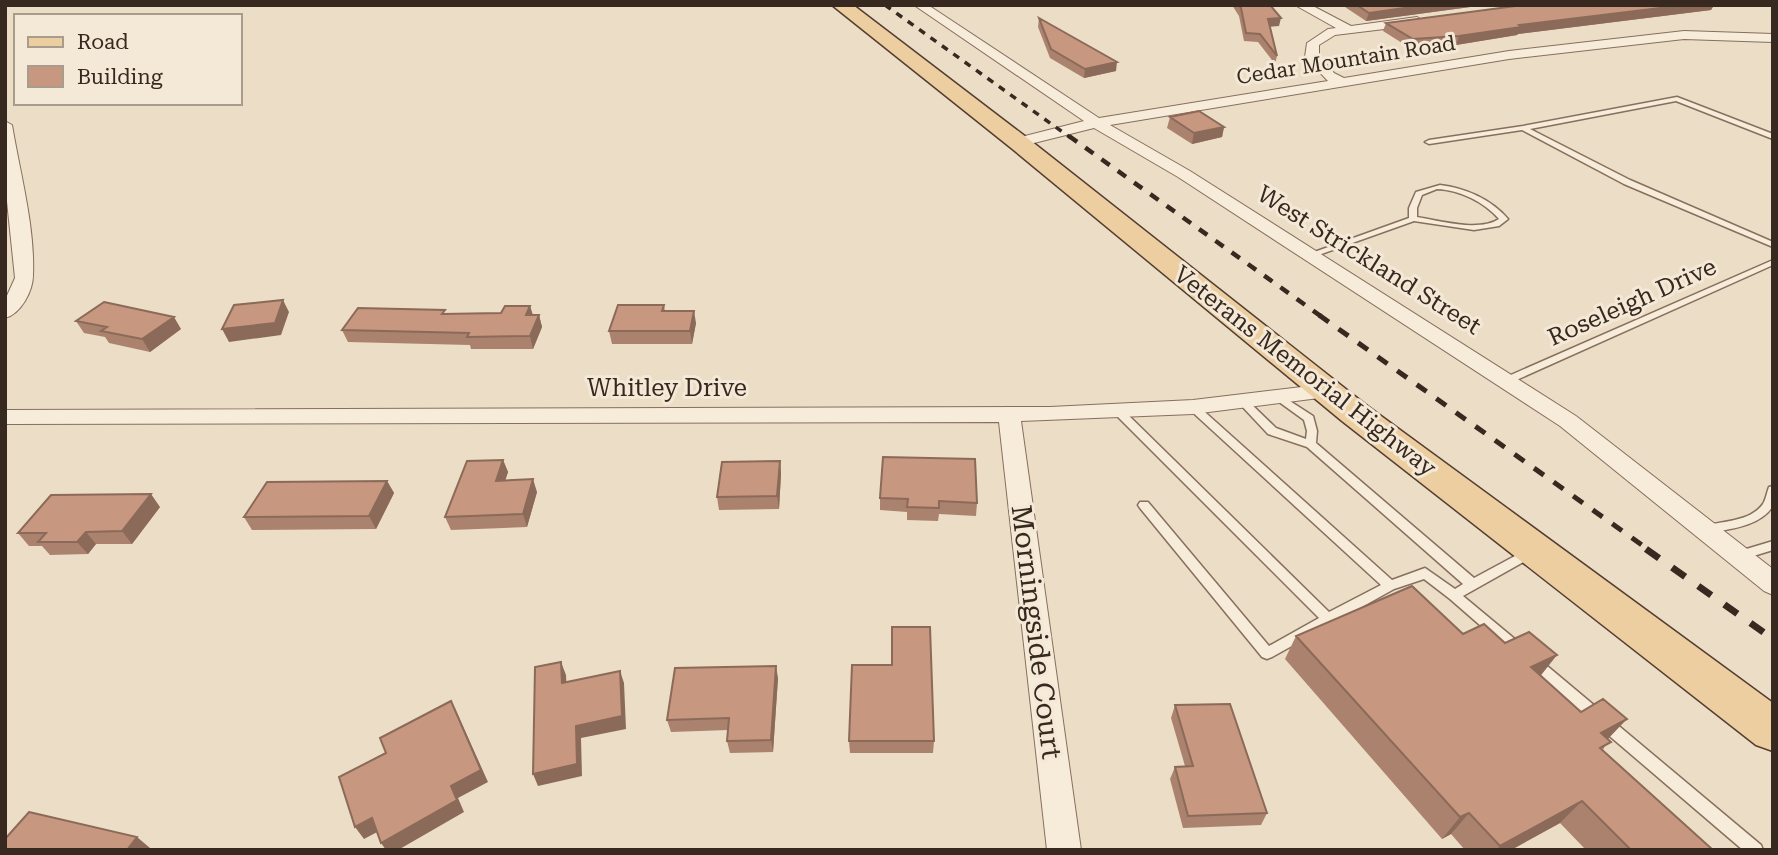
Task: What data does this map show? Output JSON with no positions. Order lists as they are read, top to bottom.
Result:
{
  "streets": {
    "main road": ["Veterans Memorial Highway"],
    "street": [
      "Cedar Mountain Road",
      "West Strickland Street",
      "Whitley Drive",
      "Morningside Court"
    ],
    "lane": ["Roseleigh Drive"]
  },
  "crossings": [
    ["Cedar Mountain Road", "West Strickland Street"],
    ["Cedar Mountain Road", "Veterans Memorial Highway"],
    ["West Strickland Street", "Roseleigh Drive"],
    ["Veterans Memorial Highway", "Whitley Drive"],
    ["Whitley Drive", "Morningside Court"]
  ],
  "legend": ["Road", "Building"]
}
